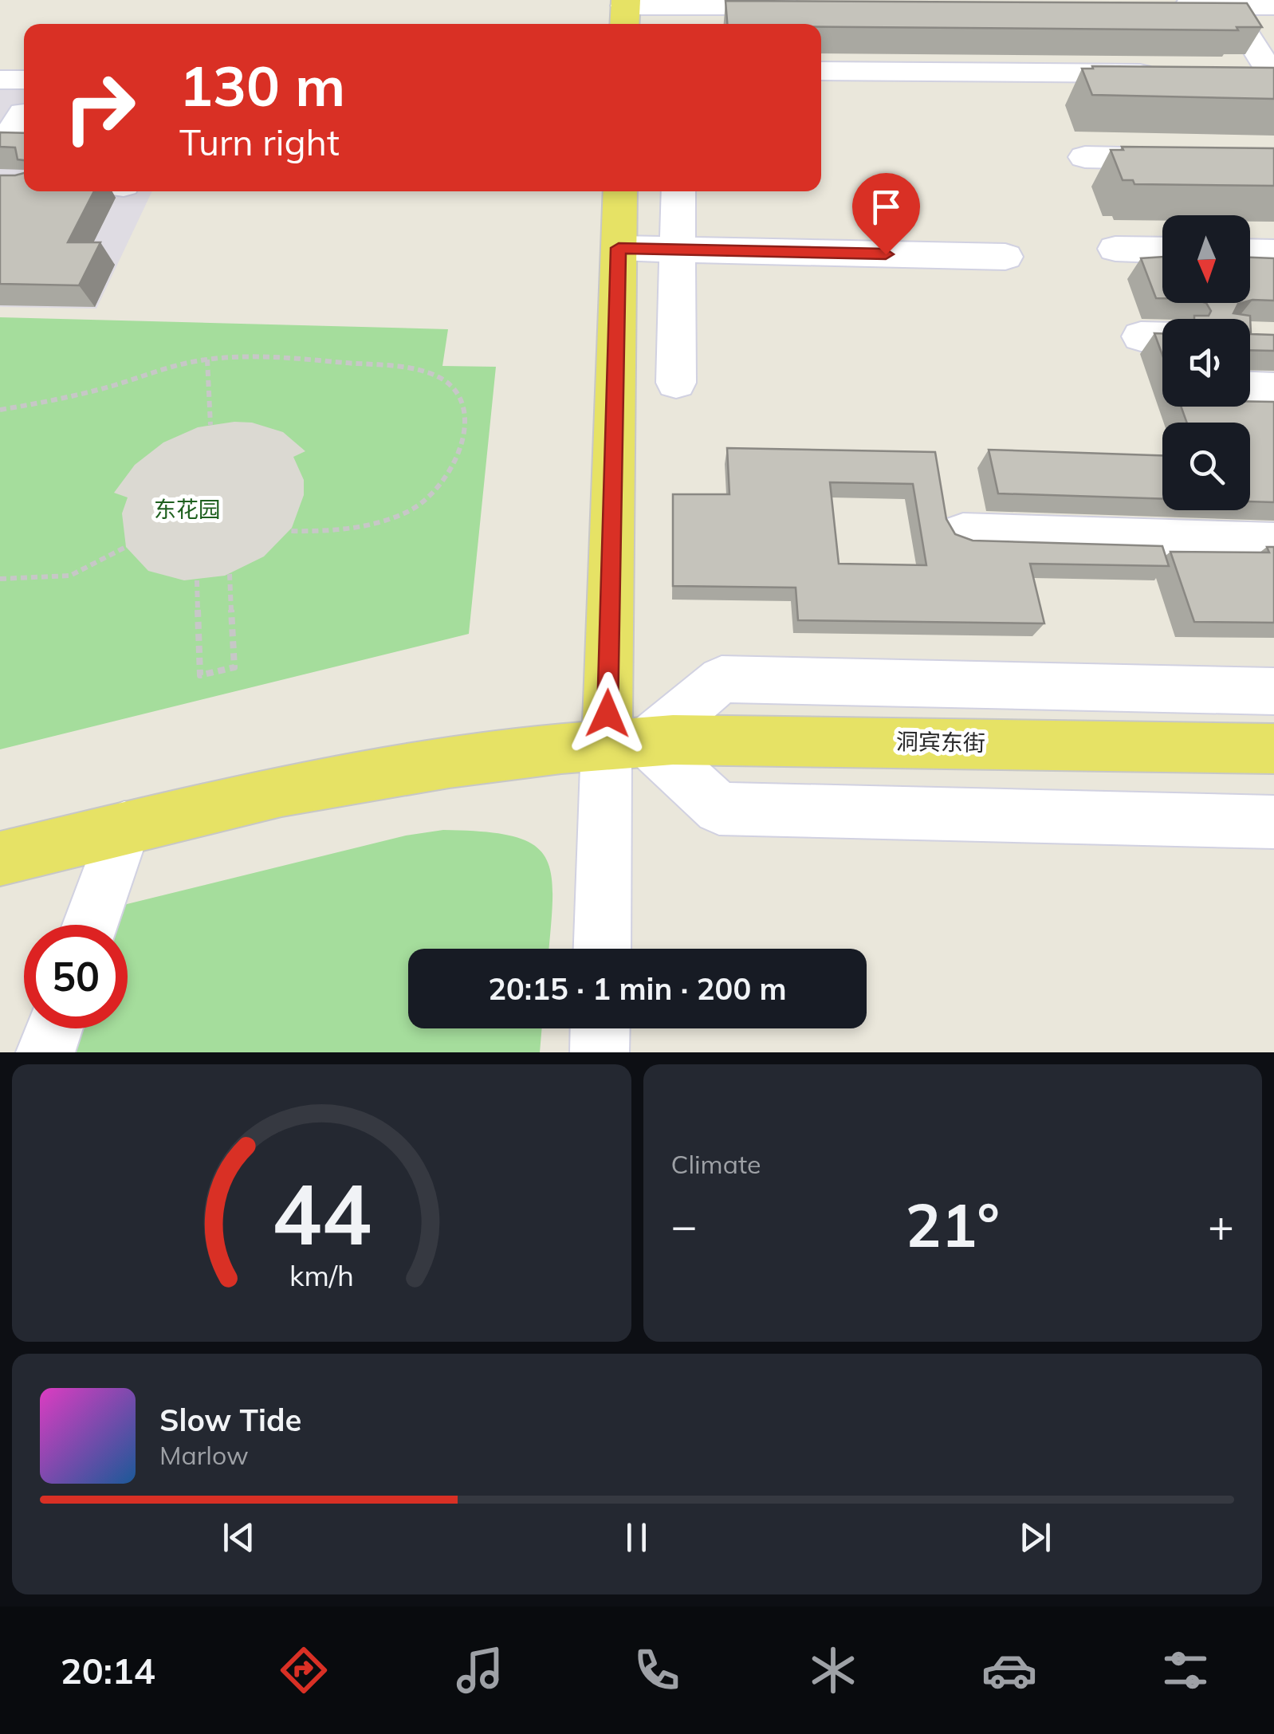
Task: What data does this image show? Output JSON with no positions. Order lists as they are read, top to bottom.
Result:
{
  "streets": {
    "main road": ["洞宾东街"]
  },
  "parks": ["东花园"],
  "north": "bottom",
  "page": {
    "turn": ["130 m", "Turn right"],
    "limit": "50",
    "trip": "20:15 · 1 min · 200 m",
    "tile": "Climate",
    "heat": ["−", "21°", "+"],
    "song": ["Slow Tide", "Marlow"],
    "tabs": "20:14",
    "gauge": ["44", "km/h"]
  }
}
